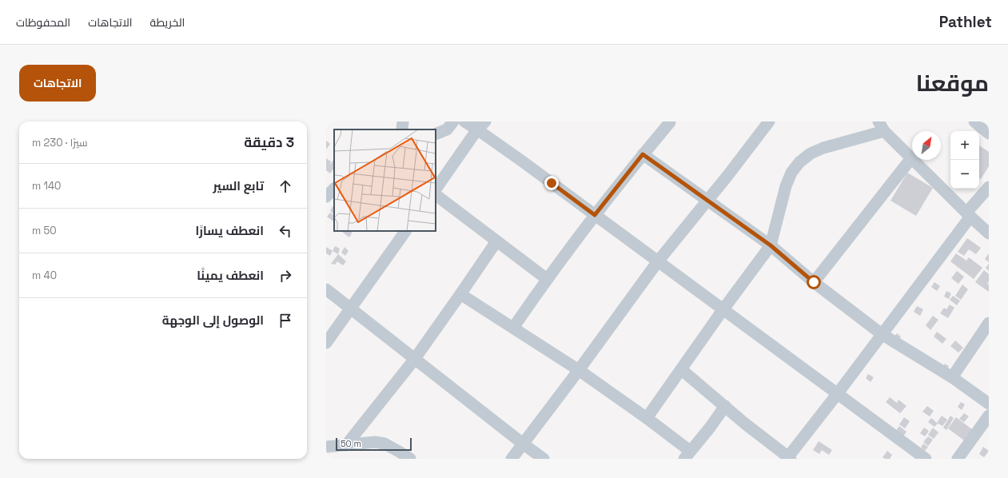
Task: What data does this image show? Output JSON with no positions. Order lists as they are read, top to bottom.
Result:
{
  "scale_bar": "50 m",
  "north": "top right",
  "page": {
    "header": "Pathlet",
    "nav": ["الخريطة", "الاتجاهات", "المحفوظات"],
    "title": "موقعنا",
    "buttons": "الاتجاهات",
    "heading": ["3 دقيقة", "سيرًا · 230 m"],
    "map_buttons": ["+", "−"],
    "list": [
      ["تابع السير", "140 m"],
      ["انعطف يسارًا", "50 m"],
      ["انعطف يمينًا", "40 m"],
      "الوصول إلى الوجهة"
    ],
    "scale": "50 m"
  }
}
